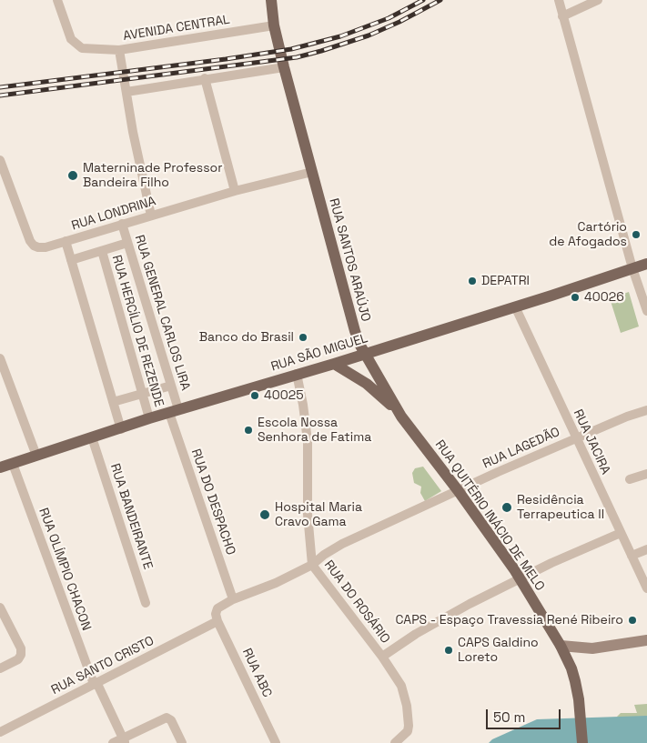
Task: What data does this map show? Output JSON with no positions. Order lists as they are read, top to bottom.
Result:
{
  "streets": {
    "main road": ["RUA SANTOS ARAÚJO", "RUA SÃO MIGUEL", "RUA QUITÉRIO INÁCIO DE MELO"],
    "street": [
      "AVENIDA CENTRAL",
      "RUA LONDRINA",
      "RUA GENERAL CARLOS LIRA",
      "RUA HERCÍLIO DE REZENDE",
      "RUA JACIRA",
      "RUA LAGEDÃO",
      "RUA DO DESPACHO",
      "RUA BANDEIRANTE",
      "RUA OLÍMPIO CHACON",
      "RUA DO ROSÁRIO",
      "RUA SANTO CRISTO",
      "RUA ABC"
    ]
  },
  "crossings": [
    ["AVENIDA CENTRAL", "RUA SANTOS ARAÚJO"],
    ["RUA LONDRINA", "RUA SANTOS ARAÚJO"],
    ["RUA LONDRINA", "RUA GENERAL CARLOS LIRA"],
    ["RUA SANTOS ARAÚJO", "RUA SÃO MIGUEL"],
    ["RUA SANTOS ARAÚJO", "RUA QUITÉRIO INÁCIO DE MELO"],
    ["RUA GENERAL CARLOS LIRA", "RUA SÃO MIGUEL"],
    ["RUA GENERAL CARLOS LIRA", "RUA DO DESPACHO"],
    ["RUA HERCÍLIO DE REZENDE", "RUA SÃO MIGUEL"],
    ["RUA SÃO MIGUEL", "RUA JACIRA"],
    ["RUA SÃO MIGUEL", "RUA DO DESPACHO"],
    ["RUA SÃO MIGUEL", "RUA QUITÉRIO INÁCIO DE MELO"],
    ["RUA SÃO MIGUEL", "RUA BANDEIRANTE"],
    ["RUA SÃO MIGUEL", "RUA OLÍMPIO CHACON"],
    ["RUA SÃO MIGUEL", "RUA DO ROSÁRIO"],
    ["RUA JACIRA", "RUA LAGEDÃO"],
    ["RUA LAGEDÃO", "RUA DO DESPACHO"],
    ["RUA LAGEDÃO", "RUA QUITÉRIO INÁCIO DE MELO"],
    ["RUA LAGEDÃO", "RUA DO ROSÁRIO"],
    ["RUA LAGEDÃO", "RUA SANTO CRISTO"],
    ["RUA LAGEDÃO", "RUA ABC"],
    ["RUA OLÍMPIO CHACON", "RUA SANTO CRISTO"],
    ["RUA SANTO CRISTO", "RUA ABC"]
  ],
  "places": [
    "Materninade Professor Bandeira Filho",
    "Cartório de Afogados",
    "DEPATRI",
    "40026",
    "Banco do Brasil",
    "40025",
    "Escola Nossa Senhora de Fatima",
    "Residência Terrapeutica II",
    "Hospital Maria Cravo Gama",
    "CAPS - Espaço Travessia René Ribeiro",
    "CAPS Galdino Loreto"
  ],
  "scale_bar": "50 m"
}
